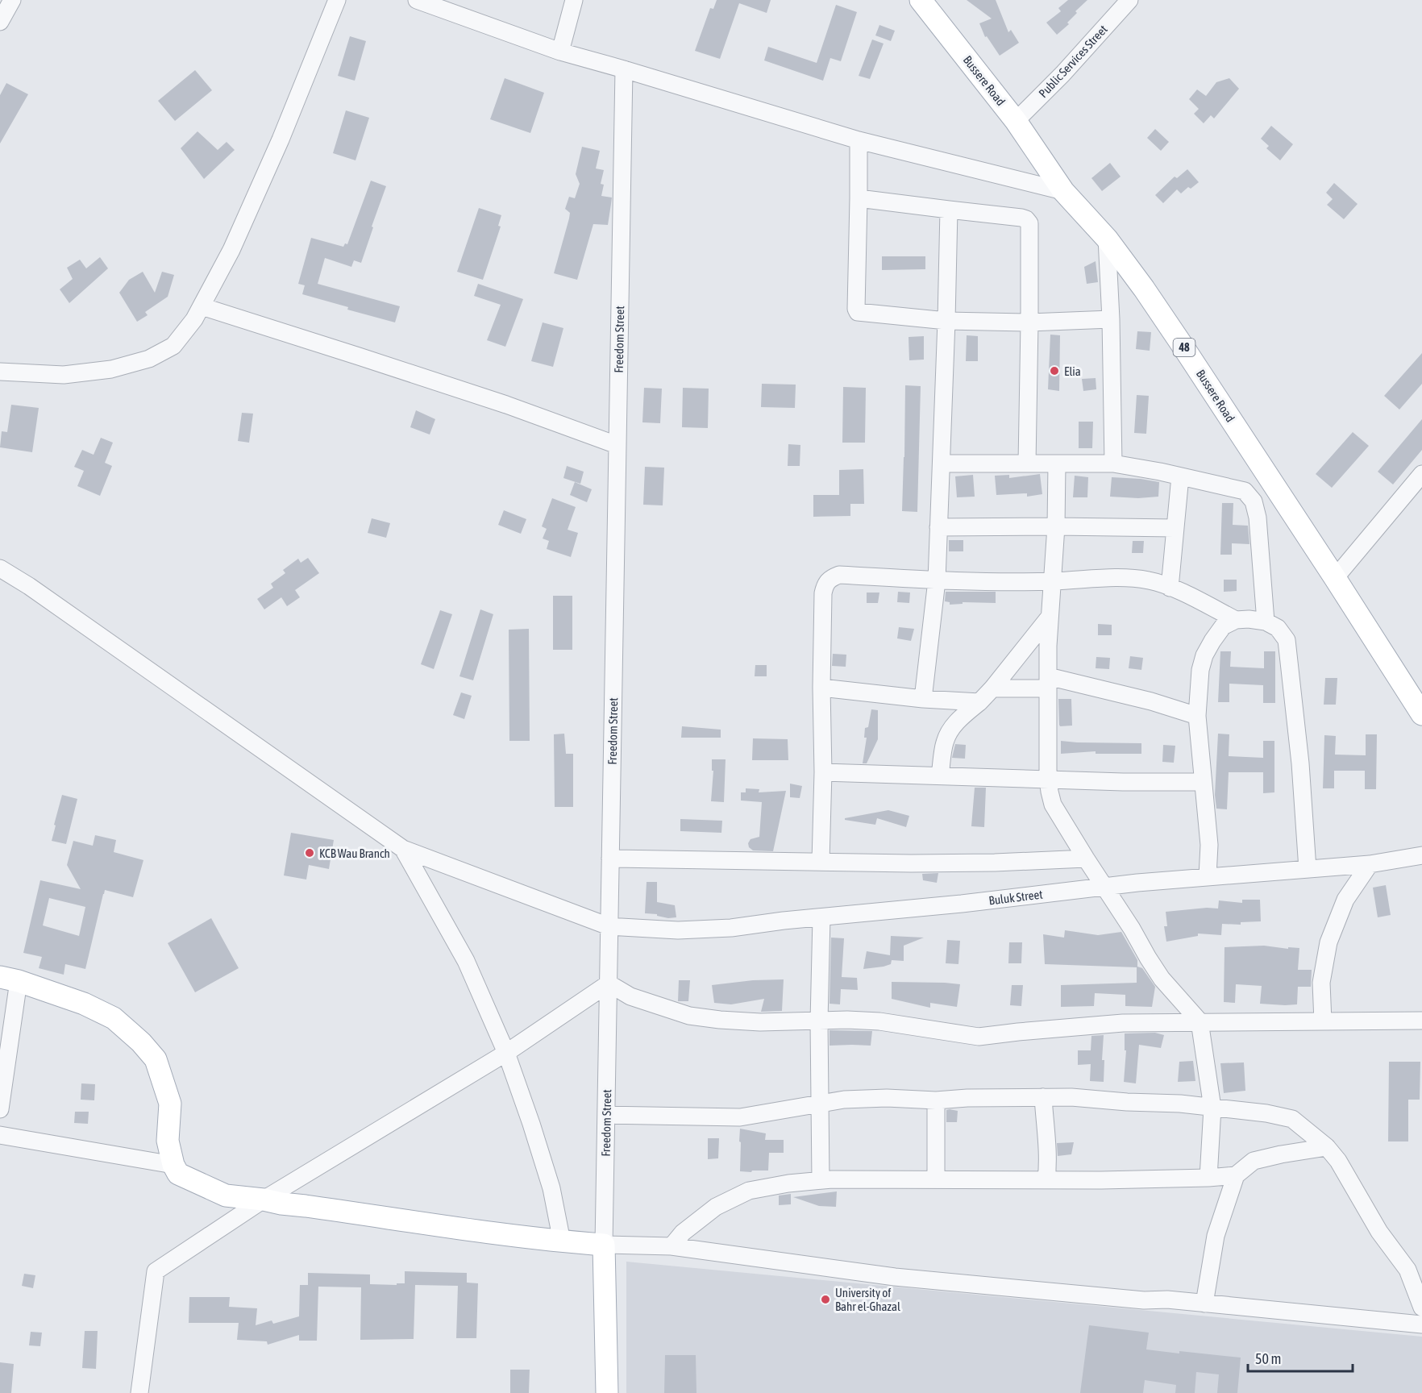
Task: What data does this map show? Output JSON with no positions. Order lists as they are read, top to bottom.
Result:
{
  "streets": {
    "main road": ["Bussere Road", "Freedom Street", "48"],
    "street": ["Public Services Street", "Buluk Street"]
  },
  "crossings": [
    ["Public Services Street", "Bussere Road"],
    ["Freedom Street", "Buluk Street"]
  ],
  "places": ["Elia", "KCB Wau Branch", "University of Bahr el-Ghazal"],
  "scale_bar": "50 m"
}
